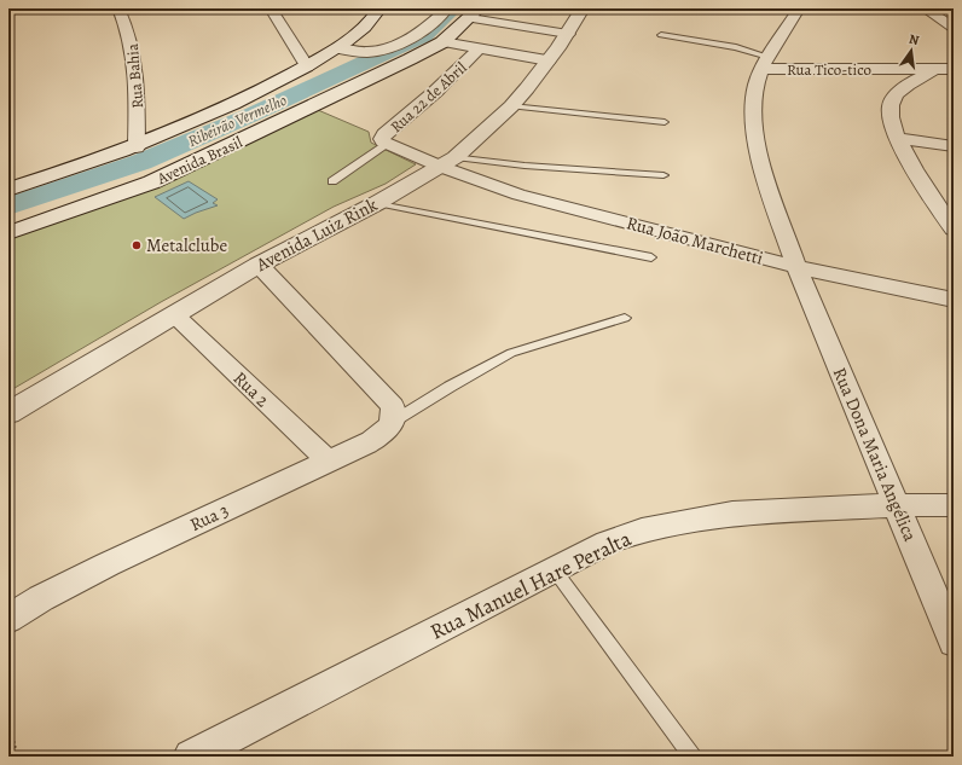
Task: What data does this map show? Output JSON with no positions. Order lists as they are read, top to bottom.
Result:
{
  "streets": {
    "main road": ["Avenida Brasil", "Avenida Luiz Rink"],
    "street": [
      "Rua Tico-tico",
      "Rua Bahia",
      "Rua 22 de Abril",
      "Rua João Marchetti",
      "Rua 2",
      "Rua Dona Maria Angélica",
      "Rua 3",
      "Rua Manuel Hare Peralta"
    ]
  },
  "crossings": [
    ["Rua Tico-tico", "Rua Dona Maria Angélica"],
    ["Rua Bahia", "Avenida Brasil"],
    ["Rua 22 de Abril", "Avenida Luiz Rink"],
    ["Rua 22 de Abril", "Rua João Marchetti"],
    ["Avenida Luiz Rink", "Rua João Marchetti"],
    ["Avenida Luiz Rink", "Rua 2"],
    ["Rua João Marchetti", "Rua Dona Maria Angélica"],
    ["Rua 2", "Rua 3"],
    ["Rua Dona Maria Angélica", "Rua Manuel Hare Peralta"]
  ],
  "water": ["Ribeirão Vermelho"],
  "places": ["Metalclube"],
  "north": "top"
}
